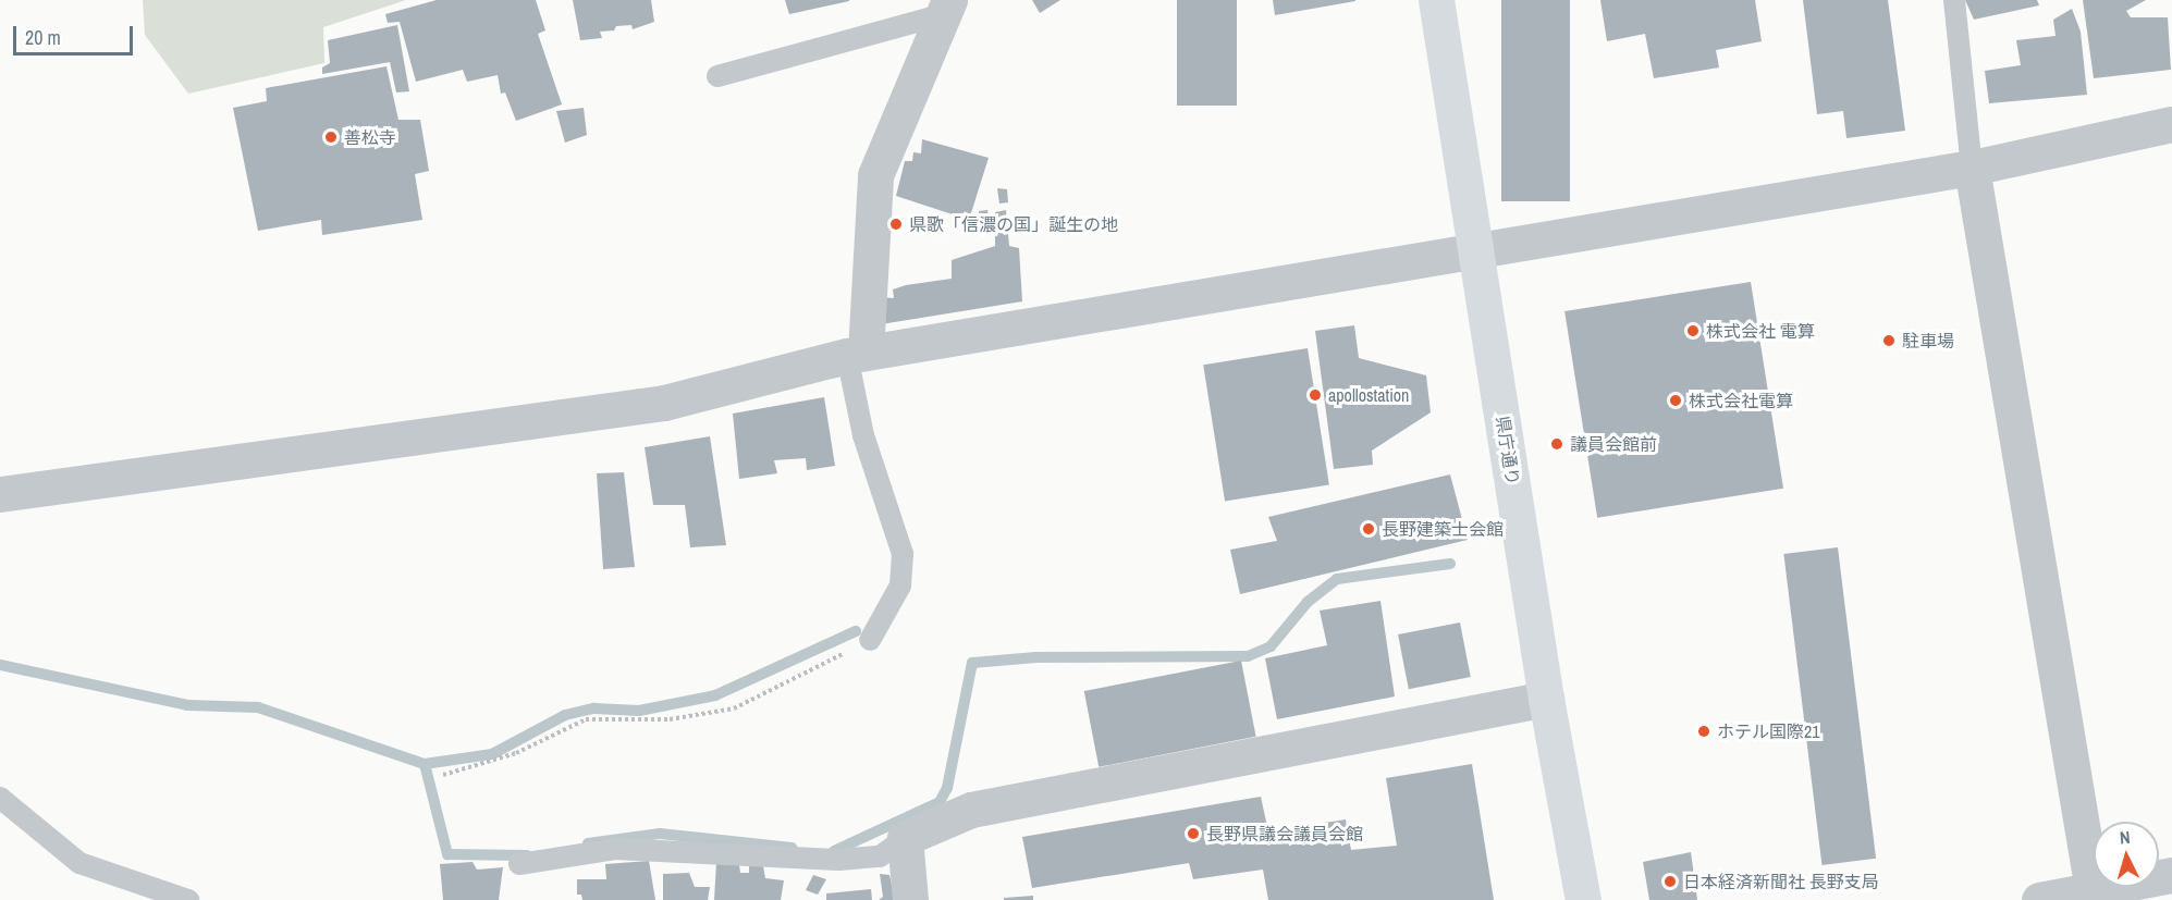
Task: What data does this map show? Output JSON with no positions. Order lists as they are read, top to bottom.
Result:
{
  "streets": {
    "main road": ["県庁通り"]
  },
  "places": [
    "善松寺",
    "県歌「信濃の国」誕生の地",
    "株式会社 電算",
    "駐車場",
    "apollostation",
    "株式会社電算",
    "議員会館前",
    "長野建築士会館",
    "ホテル国際21",
    "長野県議会議員会館",
    "日本経済新聞社 長野支局"
  ],
  "scale_bar": "20 m",
  "north": "top"
}
